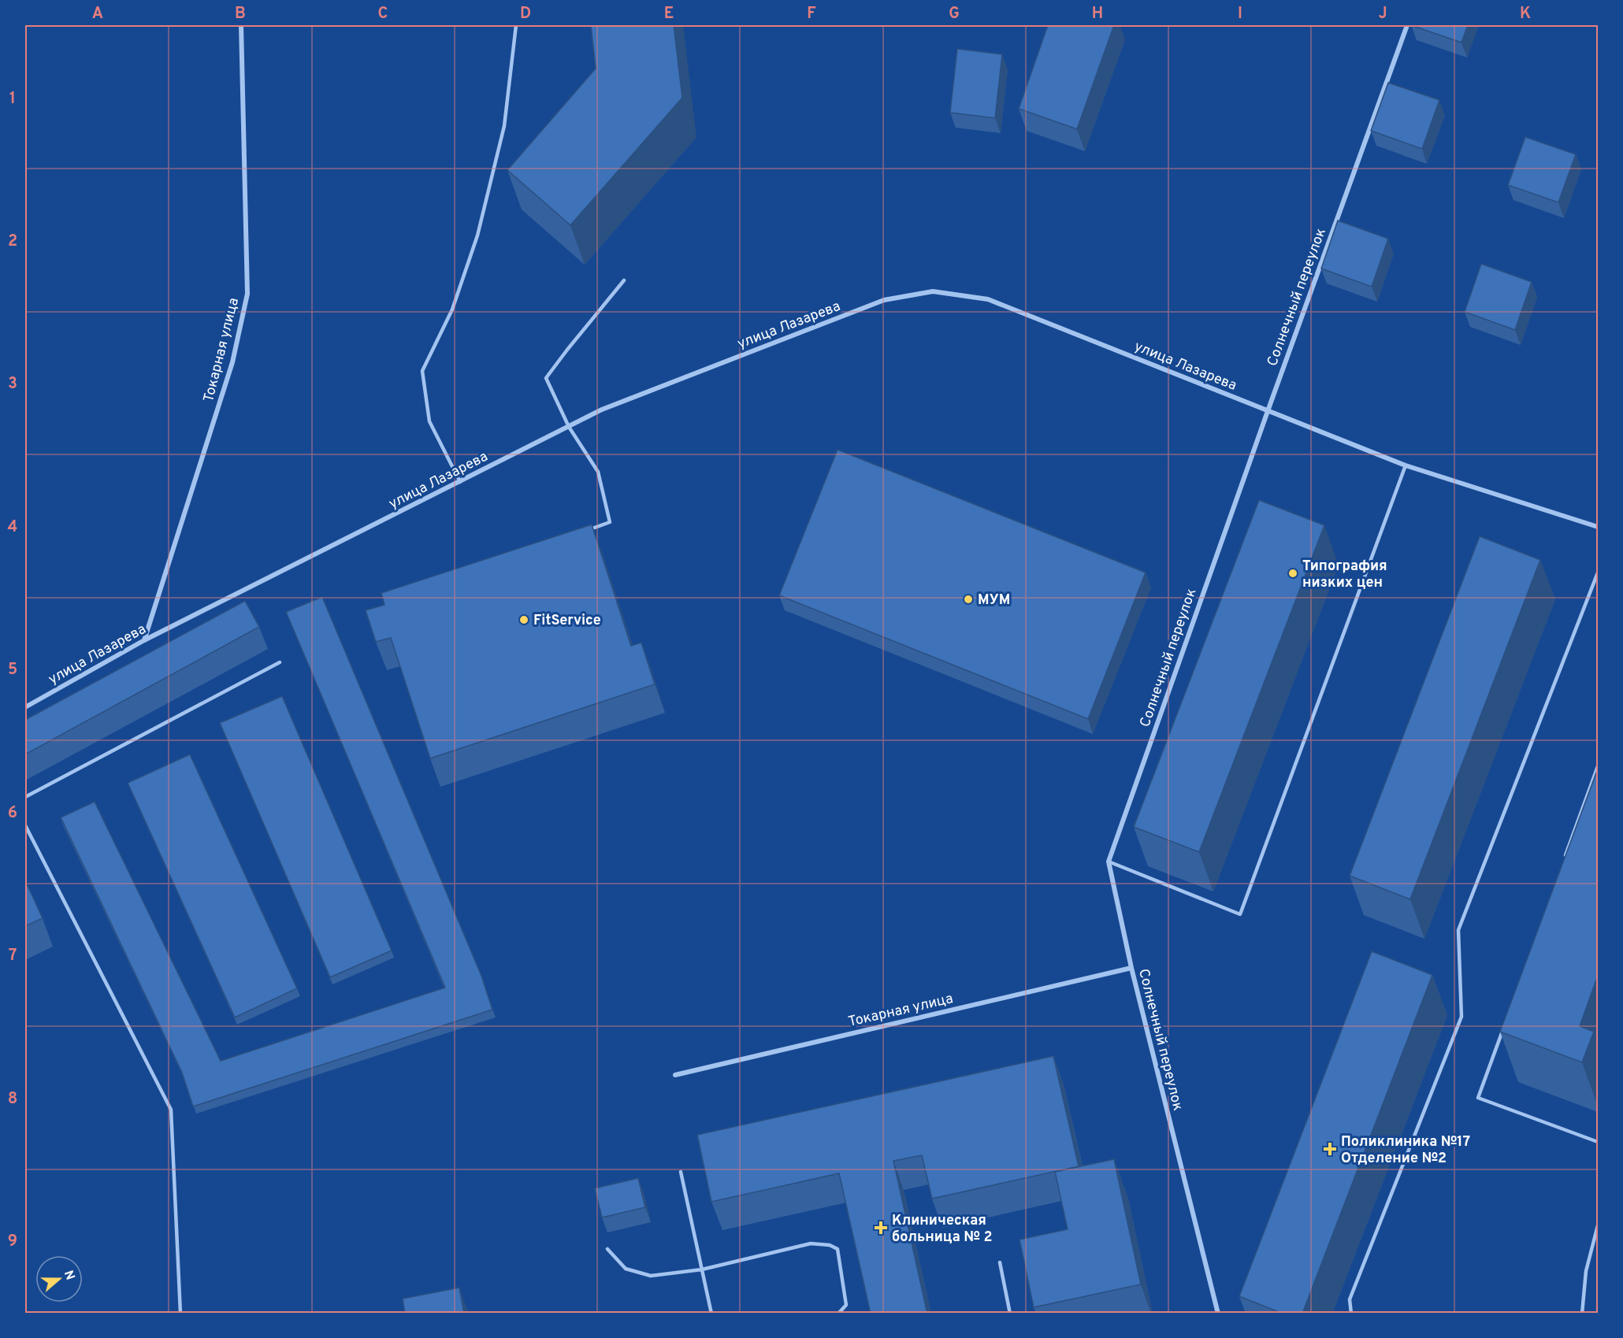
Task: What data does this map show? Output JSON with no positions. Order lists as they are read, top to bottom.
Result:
{
  "streets": {
    "street": ["Солнечный переулок", "улица Лазарева", "Токарная улица"]
  },
  "crossings": [
    ["Солнечный переулок", "улица Лазарева"],
    ["Солнечный переулок", "Токарная улица"],
    ["улица Лазарева", "Токарная улица"]
  ],
  "places": {
    "other": ["Типография низких цен", "МУМ", "FitService"],
    "health": ["Поликлиника №17 Отделение №2", "Клиническая больница № 2"]
  },
  "north": "right",
  "grid": {
    "columns": [
      "A",
      "B",
      "C",
      "D",
      "E",
      "F",
      "G",
      "H",
      "I",
      "J",
      "K"
    ],
    "rows": [
      "1",
      "2",
      "3",
      "4",
      "5",
      "6",
      "7",
      "8",
      "9"
    ]
  }
}
